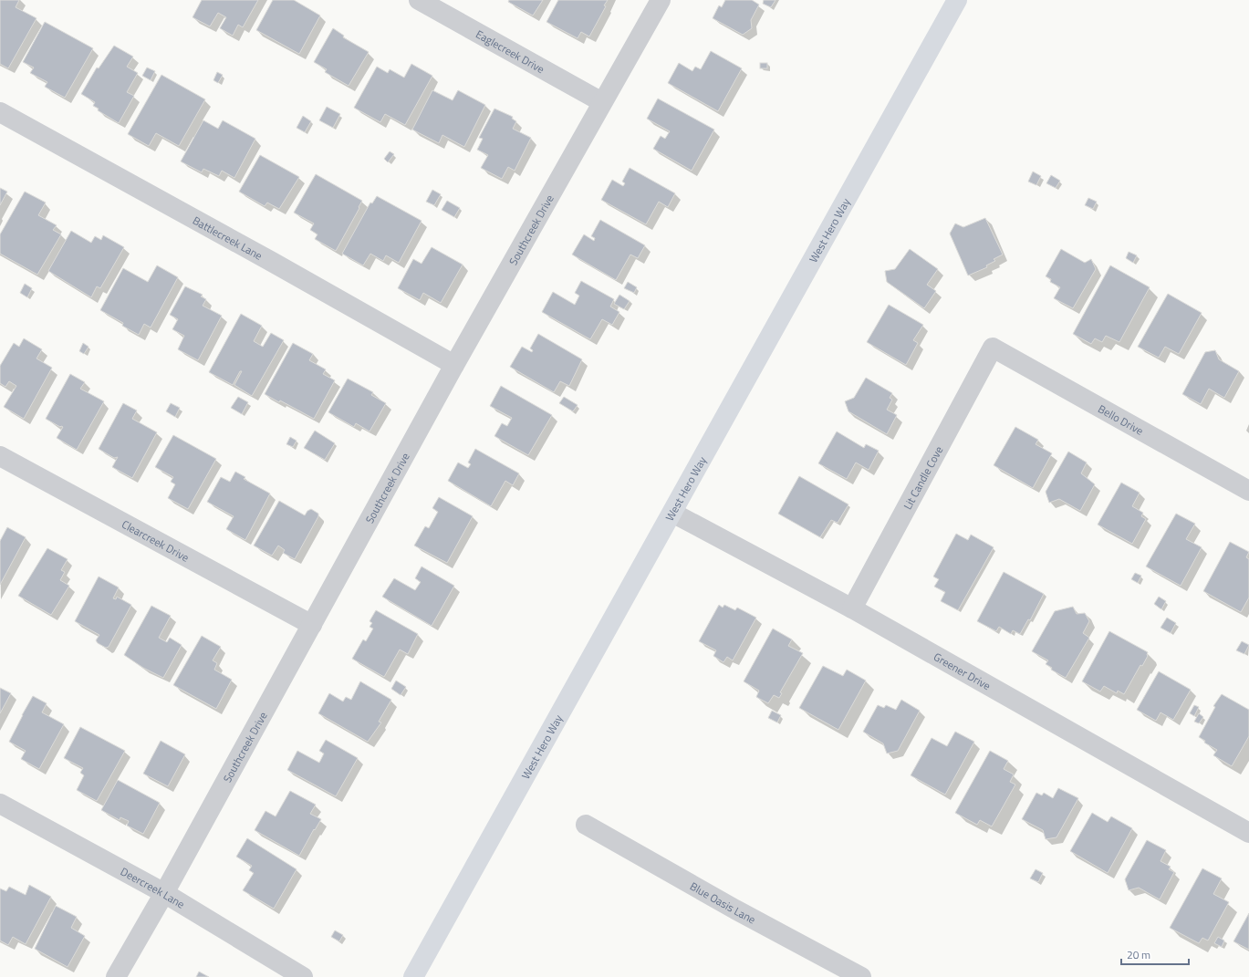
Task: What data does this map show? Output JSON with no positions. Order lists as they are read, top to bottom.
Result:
{
  "streets": {
    "main road": ["West Hero Way"],
    "street": [
      "Eaglecreek Drive",
      "Southcreek Drive",
      "Battlecreek Lane",
      "Bello Drive",
      "Lit Candle Cove",
      "Clearcreek Drive",
      "Greener Drive",
      "Deercreek Lane",
      "Blue Oasis Lane"
    ]
  },
  "crossings": [
    ["Eaglecreek Drive", "Southcreek Drive"],
    ["Southcreek Drive", "Battlecreek Lane"],
    ["Southcreek Drive", "Clearcreek Drive"],
    ["Southcreek Drive", "Deercreek Lane"],
    ["West Hero Way", "Greener Drive"],
    ["Bello Drive", "Lit Candle Cove"],
    ["Lit Candle Cove", "Greener Drive"]
  ],
  "scale_bar": "20 m"
}
